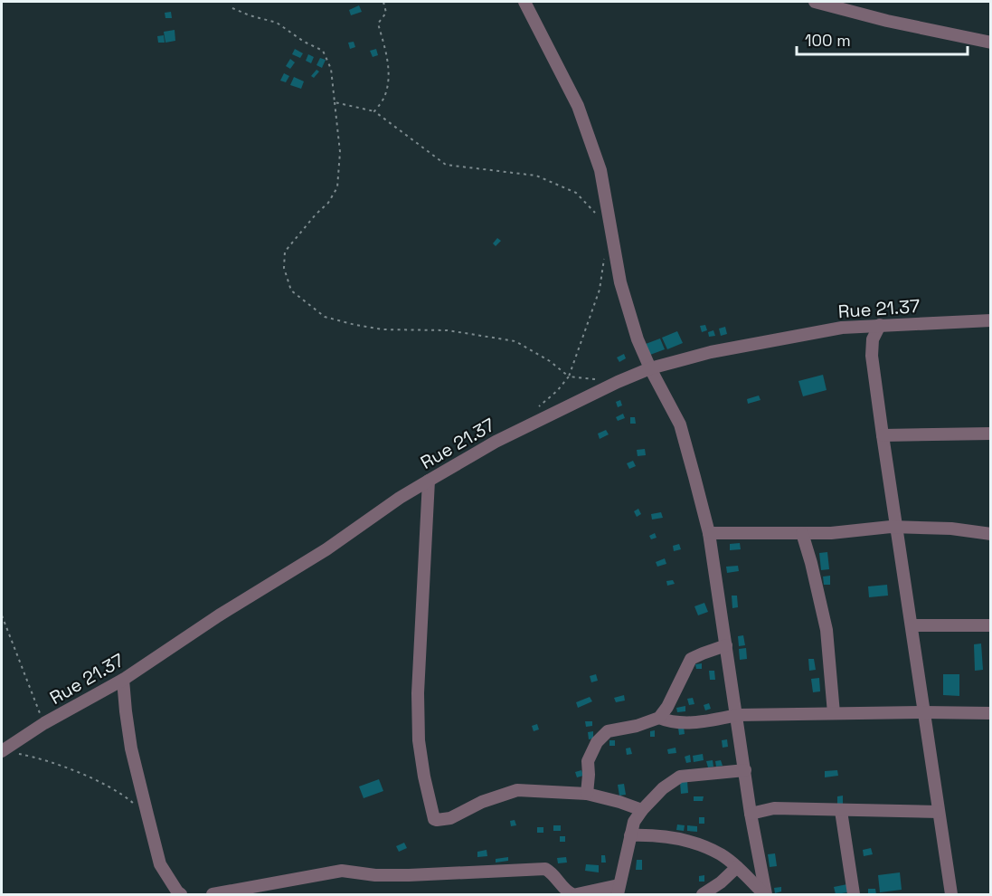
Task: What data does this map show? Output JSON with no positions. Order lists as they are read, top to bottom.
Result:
{
  "streets": {
    "street": ["Rue 21.37"]
  },
  "scale_bar": "100 m"
}
